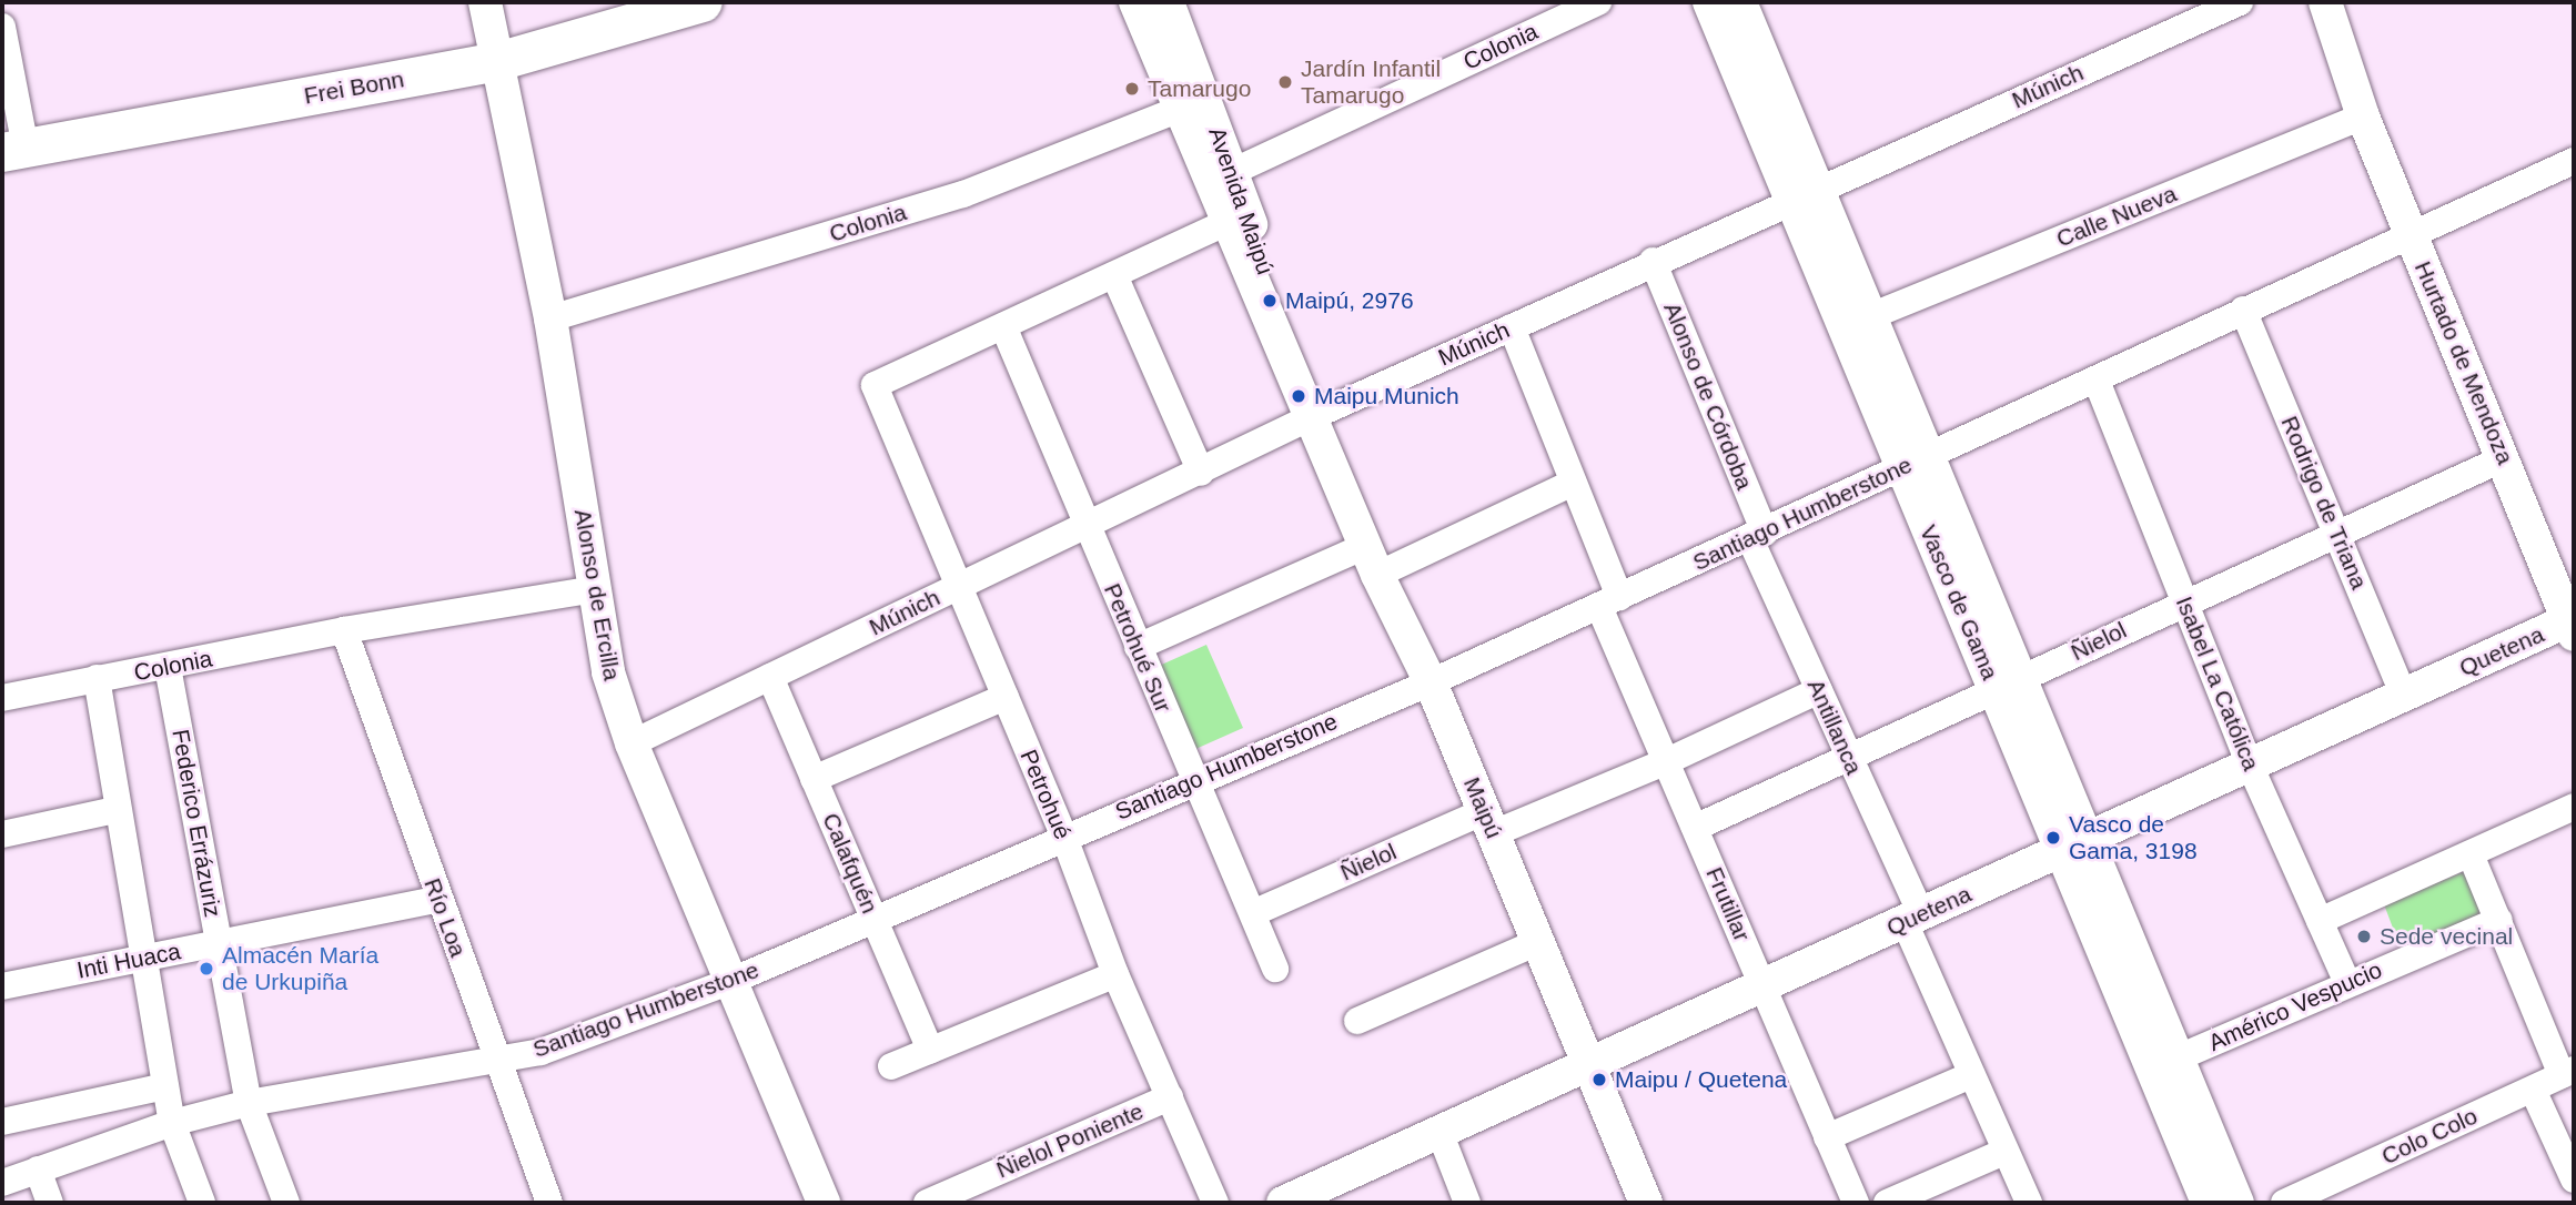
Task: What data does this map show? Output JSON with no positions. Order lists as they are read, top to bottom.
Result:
{
  "streets": {
    "main road": ["Frei Bonn"],
    "street": [
      "Colonia",
      "Múnich",
      "Avenida Maipú",
      "Calle Nueva",
      "Hurtado de Mendoza",
      "Alonso de Córdoba",
      "Rodrigo de Triana",
      "Santiago Humberstone",
      "Alonso de Ercilla",
      "Vasco de Gama",
      "Ñielol",
      "Petrohué Sur",
      "Quetena",
      "Isabel La Católica",
      "Antillanca",
      "Petrohué",
      "Maipú",
      "Federico Errázuriz",
      "Calafquén",
      "Frutillar",
      "Río Loa",
      "Inti Huaca",
      "Américo Vespucio",
      "Colo Colo",
      "Ñielol Poniente"
    ]
  },
  "crossings": [
    ["Colonia", "Avenida Maipú"],
    ["Colonia", "Alonso de Ercilla"],
    ["Colonia", "Federico Errázuriz"],
    ["Colonia", "Río Loa"],
    ["Múnich", "Avenida Maipú"],
    ["Múnich", "Alonso de Córdoba"],
    ["Múnich", "Alonso de Ercilla"],
    ["Múnich", "Vasco de Gama"],
    ["Múnich", "Petrohué Sur"],
    ["Múnich", "Petrohué"],
    ["Múnich", "Maipú"],
    ["Múnich", "Calafquén"],
    ["Múnich", "Frutillar"],
    ["Frei Bonn", "Alonso de Ercilla"],
    ["Avenida Maipú", "Maipú"],
    ["Calle Nueva", "Hurtado de Mendoza"],
    ["Calle Nueva", "Vasco de Gama"],
    ["Hurtado de Mendoza", "Santiago Humberstone"],
    ["Hurtado de Mendoza", "Ñielol"],
    ["Hurtado de Mendoza", "Quetena"],
    ["Alonso de Córdoba", "Santiago Humberstone"],
    ["Alonso de Córdoba", "Antillanca"],
    ["Rodrigo de Triana", "Santiago Humberstone"],
    ["Rodrigo de Triana", "Ñielol"],
    ["Rodrigo de Triana", "Quetena"],
    ["Santiago Humberstone", "Alonso de Ercilla"],
    ["Santiago Humberstone", "Vasco de Gama"],
    ["Santiago Humberstone", "Petrohué Sur"],
    ["Santiago Humberstone", "Isabel La Católica"],
    ["Santiago Humberstone", "Antillanca"],
    ["Santiago Humberstone", "Petrohué"],
    ["Santiago Humberstone", "Maipú"],
    ["Santiago Humberstone", "Federico Errázuriz"],
    ["Santiago Humberstone", "Calafquén"],
    ["Santiago Humberstone", "Frutillar"],
    ["Santiago Humberstone", "Río Loa"],
    ["Vasco de Gama", "Ñielol"],
    ["Vasco de Gama", "Quetena"],
    ["Vasco de Gama", "Américo Vespucio"],
    ["Ñielol", "Petrohué Sur"],
    ["Ñielol", "Isabel La Católica"],
    ["Ñielol", "Antillanca"],
    ["Ñielol", "Maipú"],
    ["Ñielol", "Frutillar"],
    ["Petrohué Sur", "Petrohué"],
    ["Quetena", "Isabel La Católica"],
    ["Quetena", "Antillanca"],
    ["Quetena", "Maipú"],
    ["Quetena", "Frutillar"],
    ["Isabel La Católica", "Américo Vespucio"],
    ["Petrohué", "Ñielol Poniente"],
    ["Federico Errázuriz", "Inti Huaca"],
    ["Río Loa", "Inti Huaca"]
  ],
  "places": [
    "Jardín Infantil Tamarugo",
    "Tamarugo",
    "Maipú, 2976",
    "Maipu Munich",
    "Vasco de Gama, 3198",
    "Sede vecinal",
    "Almacén María de Urkupiña",
    "Maipu / Quetena"
  ]
}
